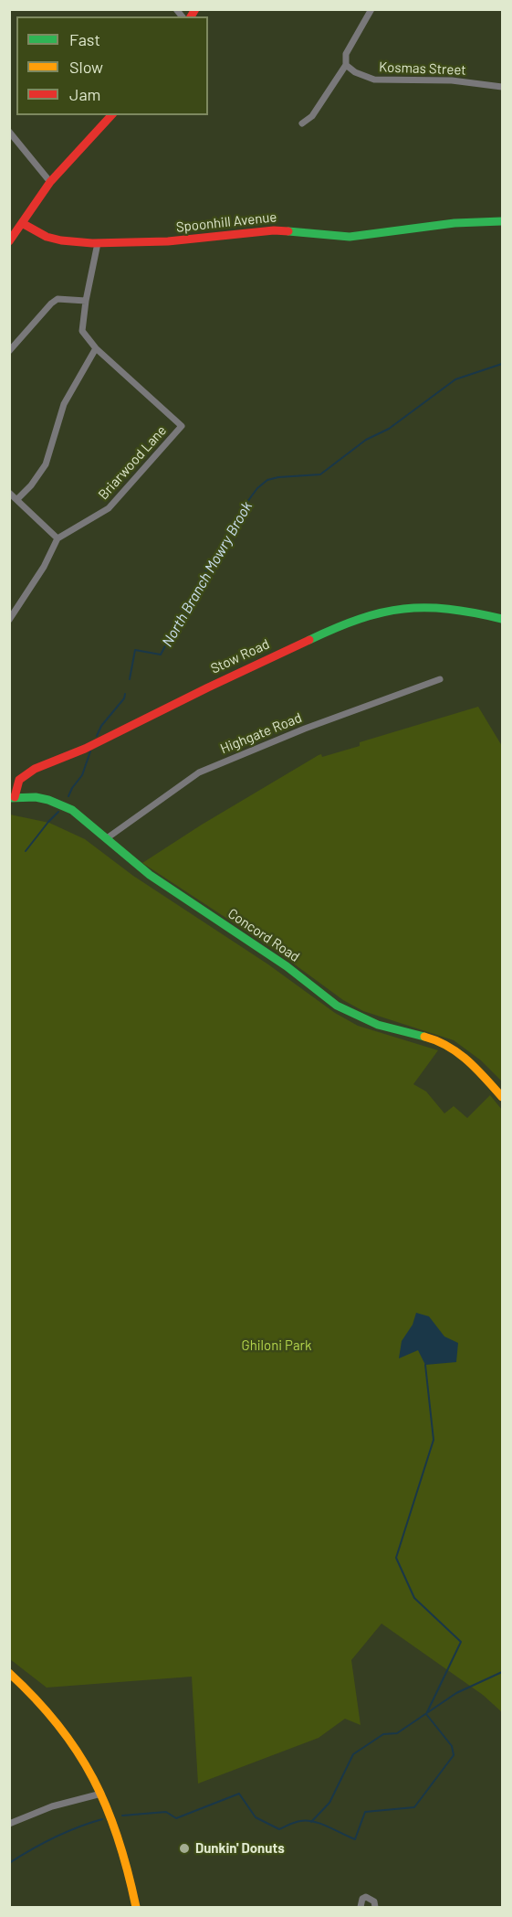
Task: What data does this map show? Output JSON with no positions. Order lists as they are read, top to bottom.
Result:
{
  "streets": {
    "street": [
      "Kosmas Street",
      "Spoonhill Avenue",
      "Briarwood Lane",
      "Stow Road",
      "Highgate Road",
      "Concord Road"
    ]
  },
  "crossings": [
    ["Spoonhill Avenue", "Briarwood Lane"],
    ["Stow Road", "Concord Road"],
    ["Highgate Road", "Concord Road"]
  ],
  "water": ["North Branch Mowry Brook"],
  "parks": ["Ghiloni Park"],
  "places": ["Dunkin' Donuts"],
  "legend": ["Fast", "Slow", "Jam"]
}
